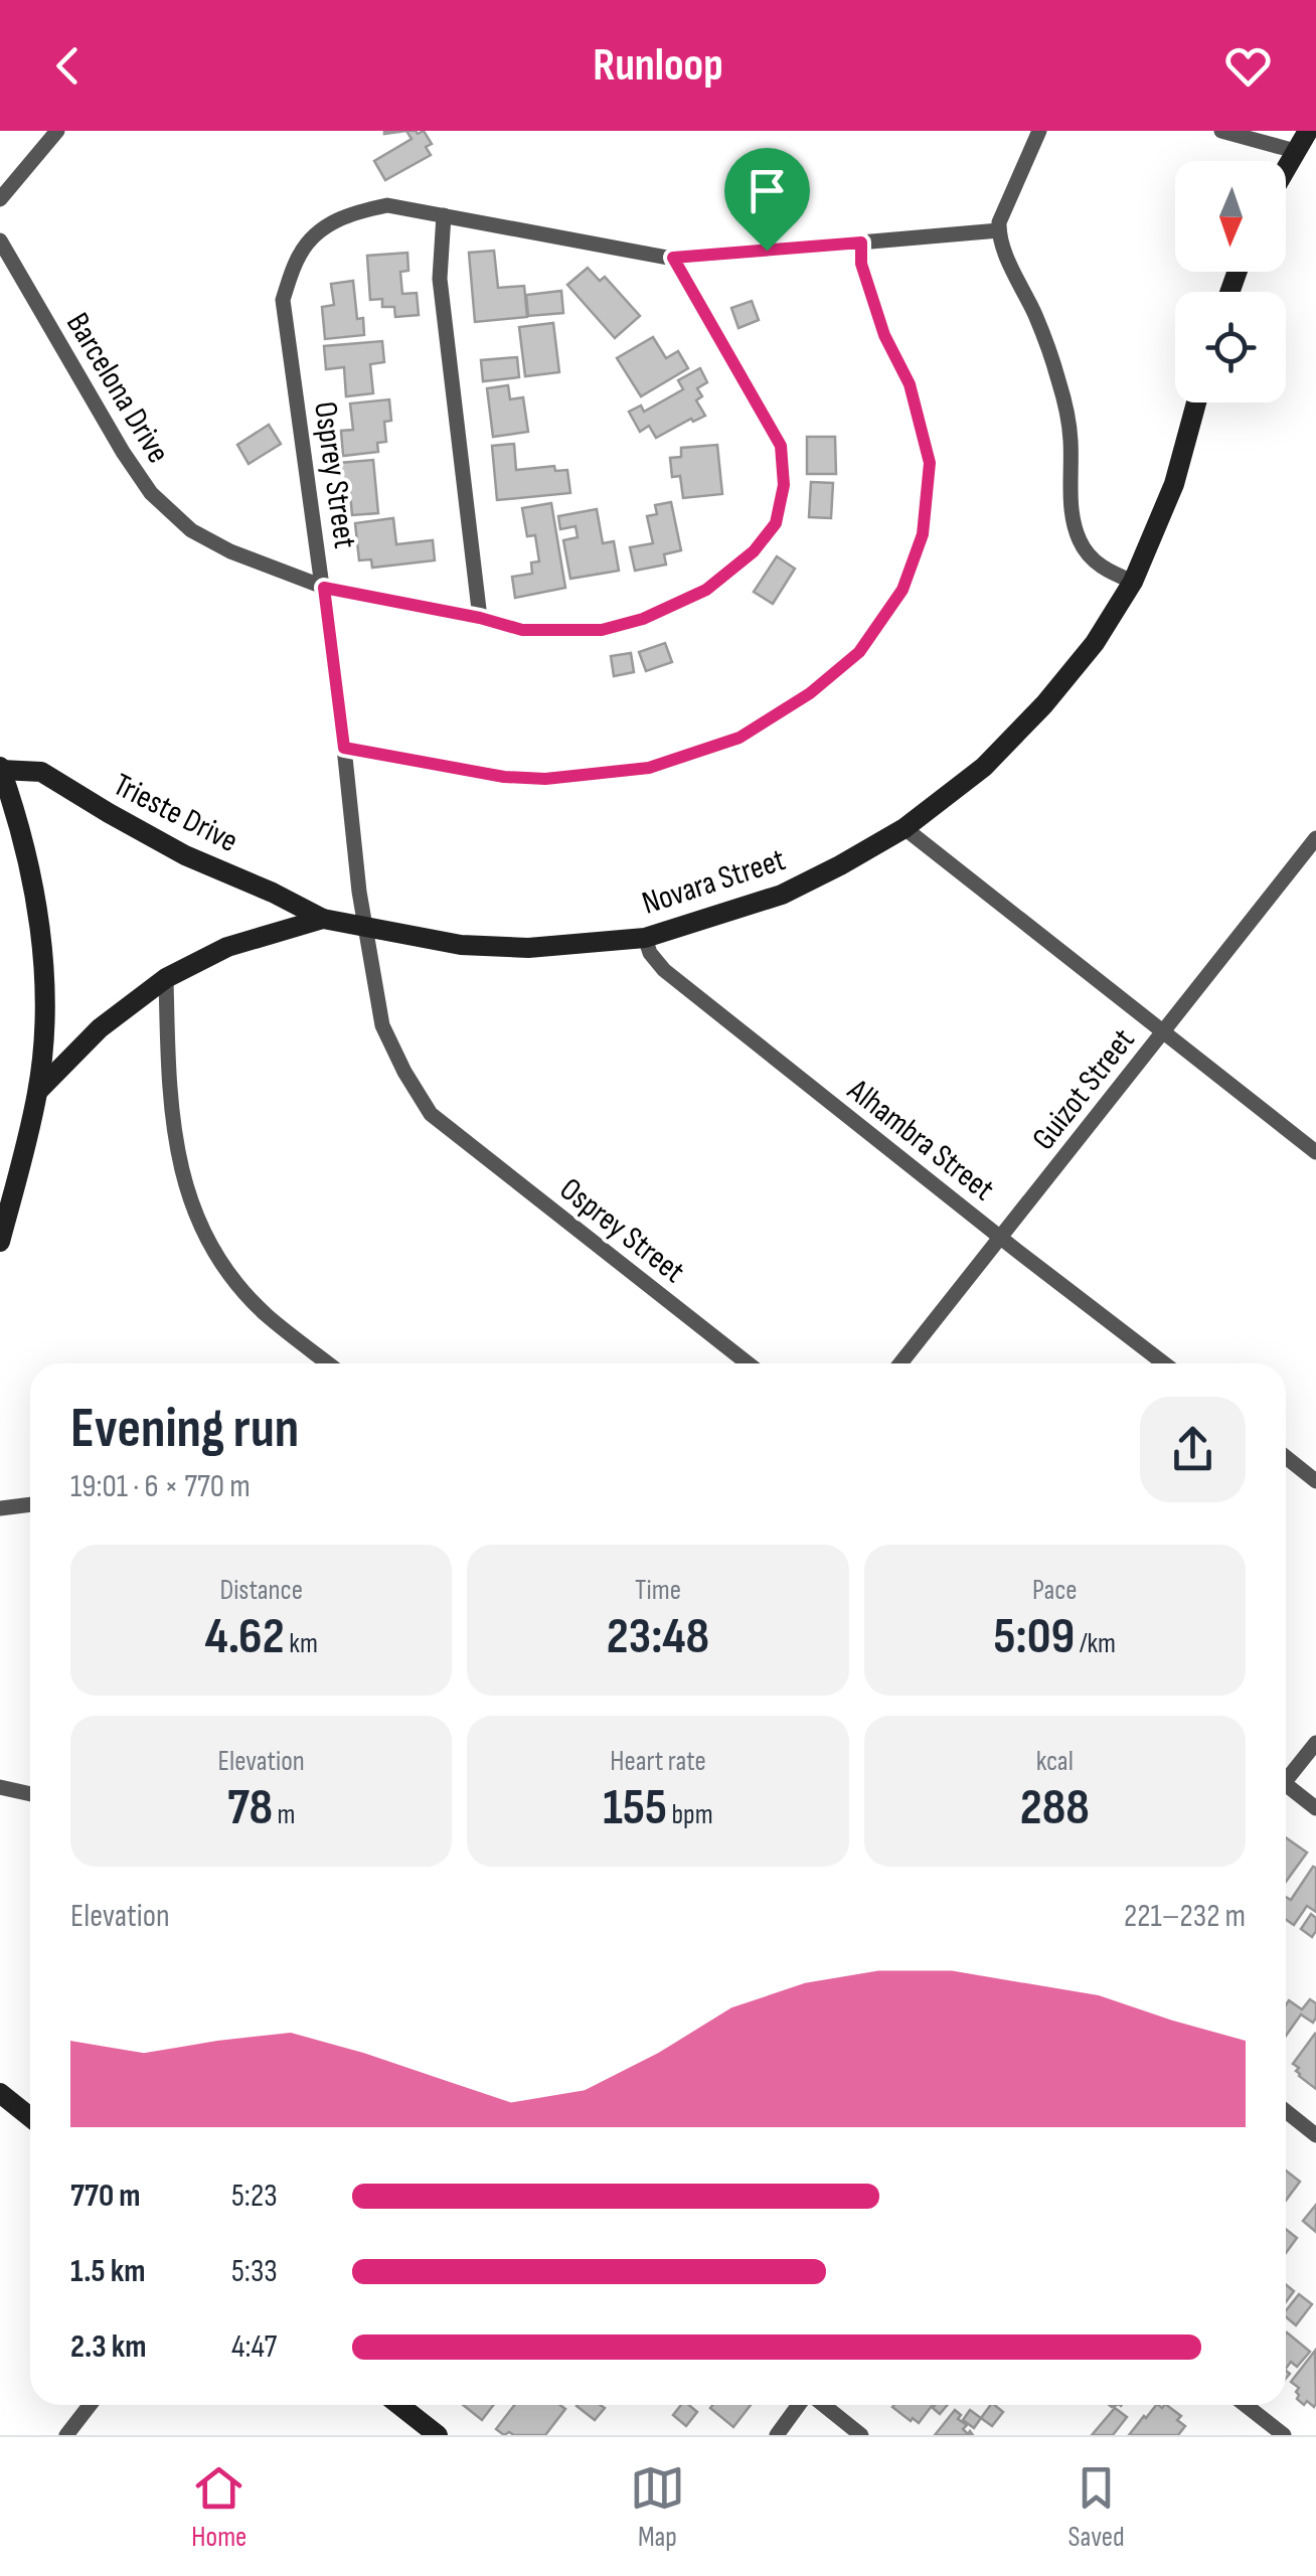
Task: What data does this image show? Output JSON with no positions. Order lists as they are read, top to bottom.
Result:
{
  "streets": {
    "street": [
      "Barcelona Drive",
      "Osprey Street",
      "Trieste Drive",
      "Novara Street",
      "Guizot Street",
      "Alhambra Street"
    ]
  },
  "crossings": [
    ["Barcelona Drive", "Osprey Street"],
    ["Osprey Street", "Novara Street"],
    ["Trieste Drive", "Novara Street"],
    ["Novara Street", "Alhambra Street"],
    ["Guizot Street", "Alhambra Street"]
  ],
  "north": "bottom",
  "page": {
    "header": "Runloop",
    "heading": ["Evening run", "19:01 · 6 × 770 m"],
    "stats": [
      ["Distance", "4.62 km"],
      ["Time", "23:48"],
      ["Pace", "5:09 /km"],
      ["Elevation", "78 m"],
      ["Heart rate", "155 bpm"],
      ["kcal", "288"]
    ],
    "chart": ["Elevation", "221–232 m"],
    "list": [
      {
        "name": "770 m",
        "note": "5:23"
      },
      {
        "name": "1.5 km",
        "note": "5:33"
      },
      {
        "name": "2.3 km",
        "note": "4:47"
      }
    ],
    "tabs": ["Home", "Map", "Saved"]
  }
}
